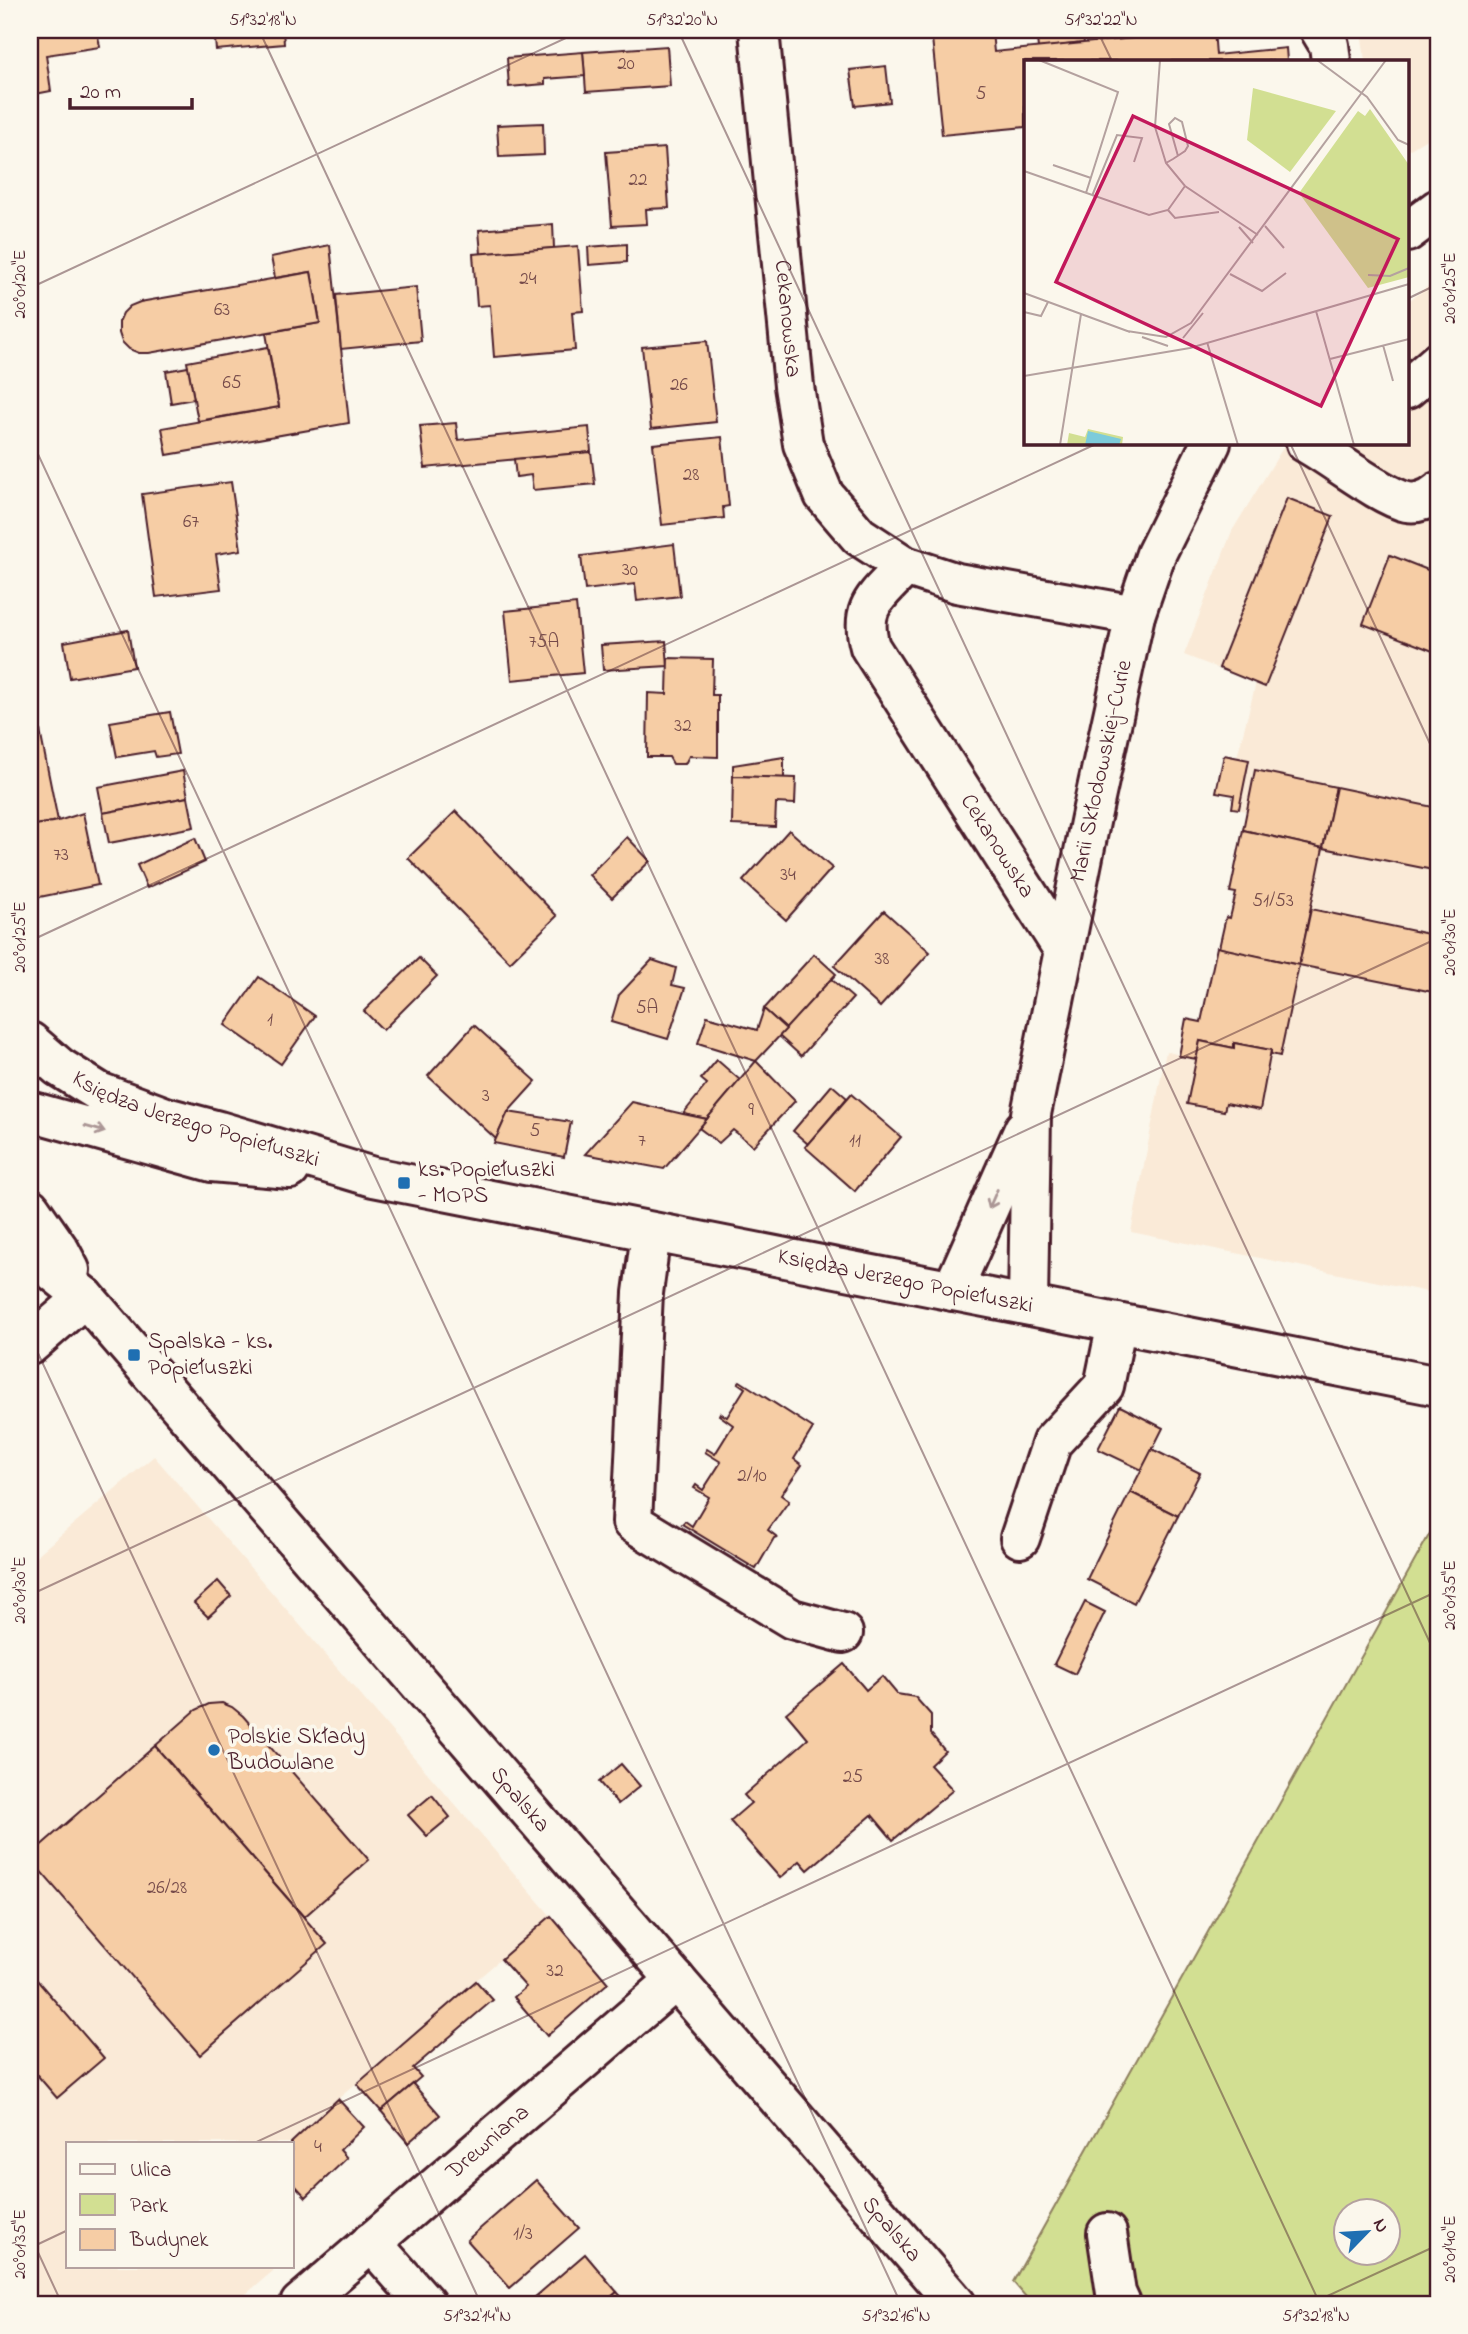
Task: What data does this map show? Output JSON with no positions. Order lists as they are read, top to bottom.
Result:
{
  "streets": {
    "street": [
      "Cekanowska",
      "Marii Skłodowskiej-Curie",
      "Księdza Jerzego Popiełuszki",
      "Spalska",
      "Drewniana"
    ]
  },
  "crossings": [
    ["Cekanowska", "Marii Skłodowskiej-Curie"],
    ["Marii Skłodowskiej-Curie", "Księdza Jerzego Popiełuszki"],
    ["Spalska", "Drewniana"]
  ],
  "places": {
    "transit": ["ks. Popiełuszki - MOPS", "Spalska - ks. Popiełuszki"],
    "other": ["Polskie Składy Budowlane"]
  },
  "house_numbers": [
    "20",
    "5",
    "22",
    "24",
    "63",
    "65",
    "26",
    "28",
    "67",
    "30",
    "75A",
    "32",
    "73",
    "34",
    "51/53",
    "38",
    "5A",
    "1",
    "3",
    "9",
    "5",
    "7",
    "11",
    "2/10",
    "25",
    "26/28",
    "32",
    "4",
    "1/3"
  ],
  "legend": ["Ulica", "Park", "Budynek"],
  "scale_bar": "20 m",
  "north": "top right",
  "coordinates": [
    "51°32'18\"N",
    "51°32'20\"N",
    "51°32'22\"N",
    "20°01'20\"E",
    "20°01'25\"E",
    "20°01'30\"E",
    "20°01'35\"E",
    "20°01'40\"E",
    "51°32'14\"N",
    "51°32'16\"N"
  ]
}
